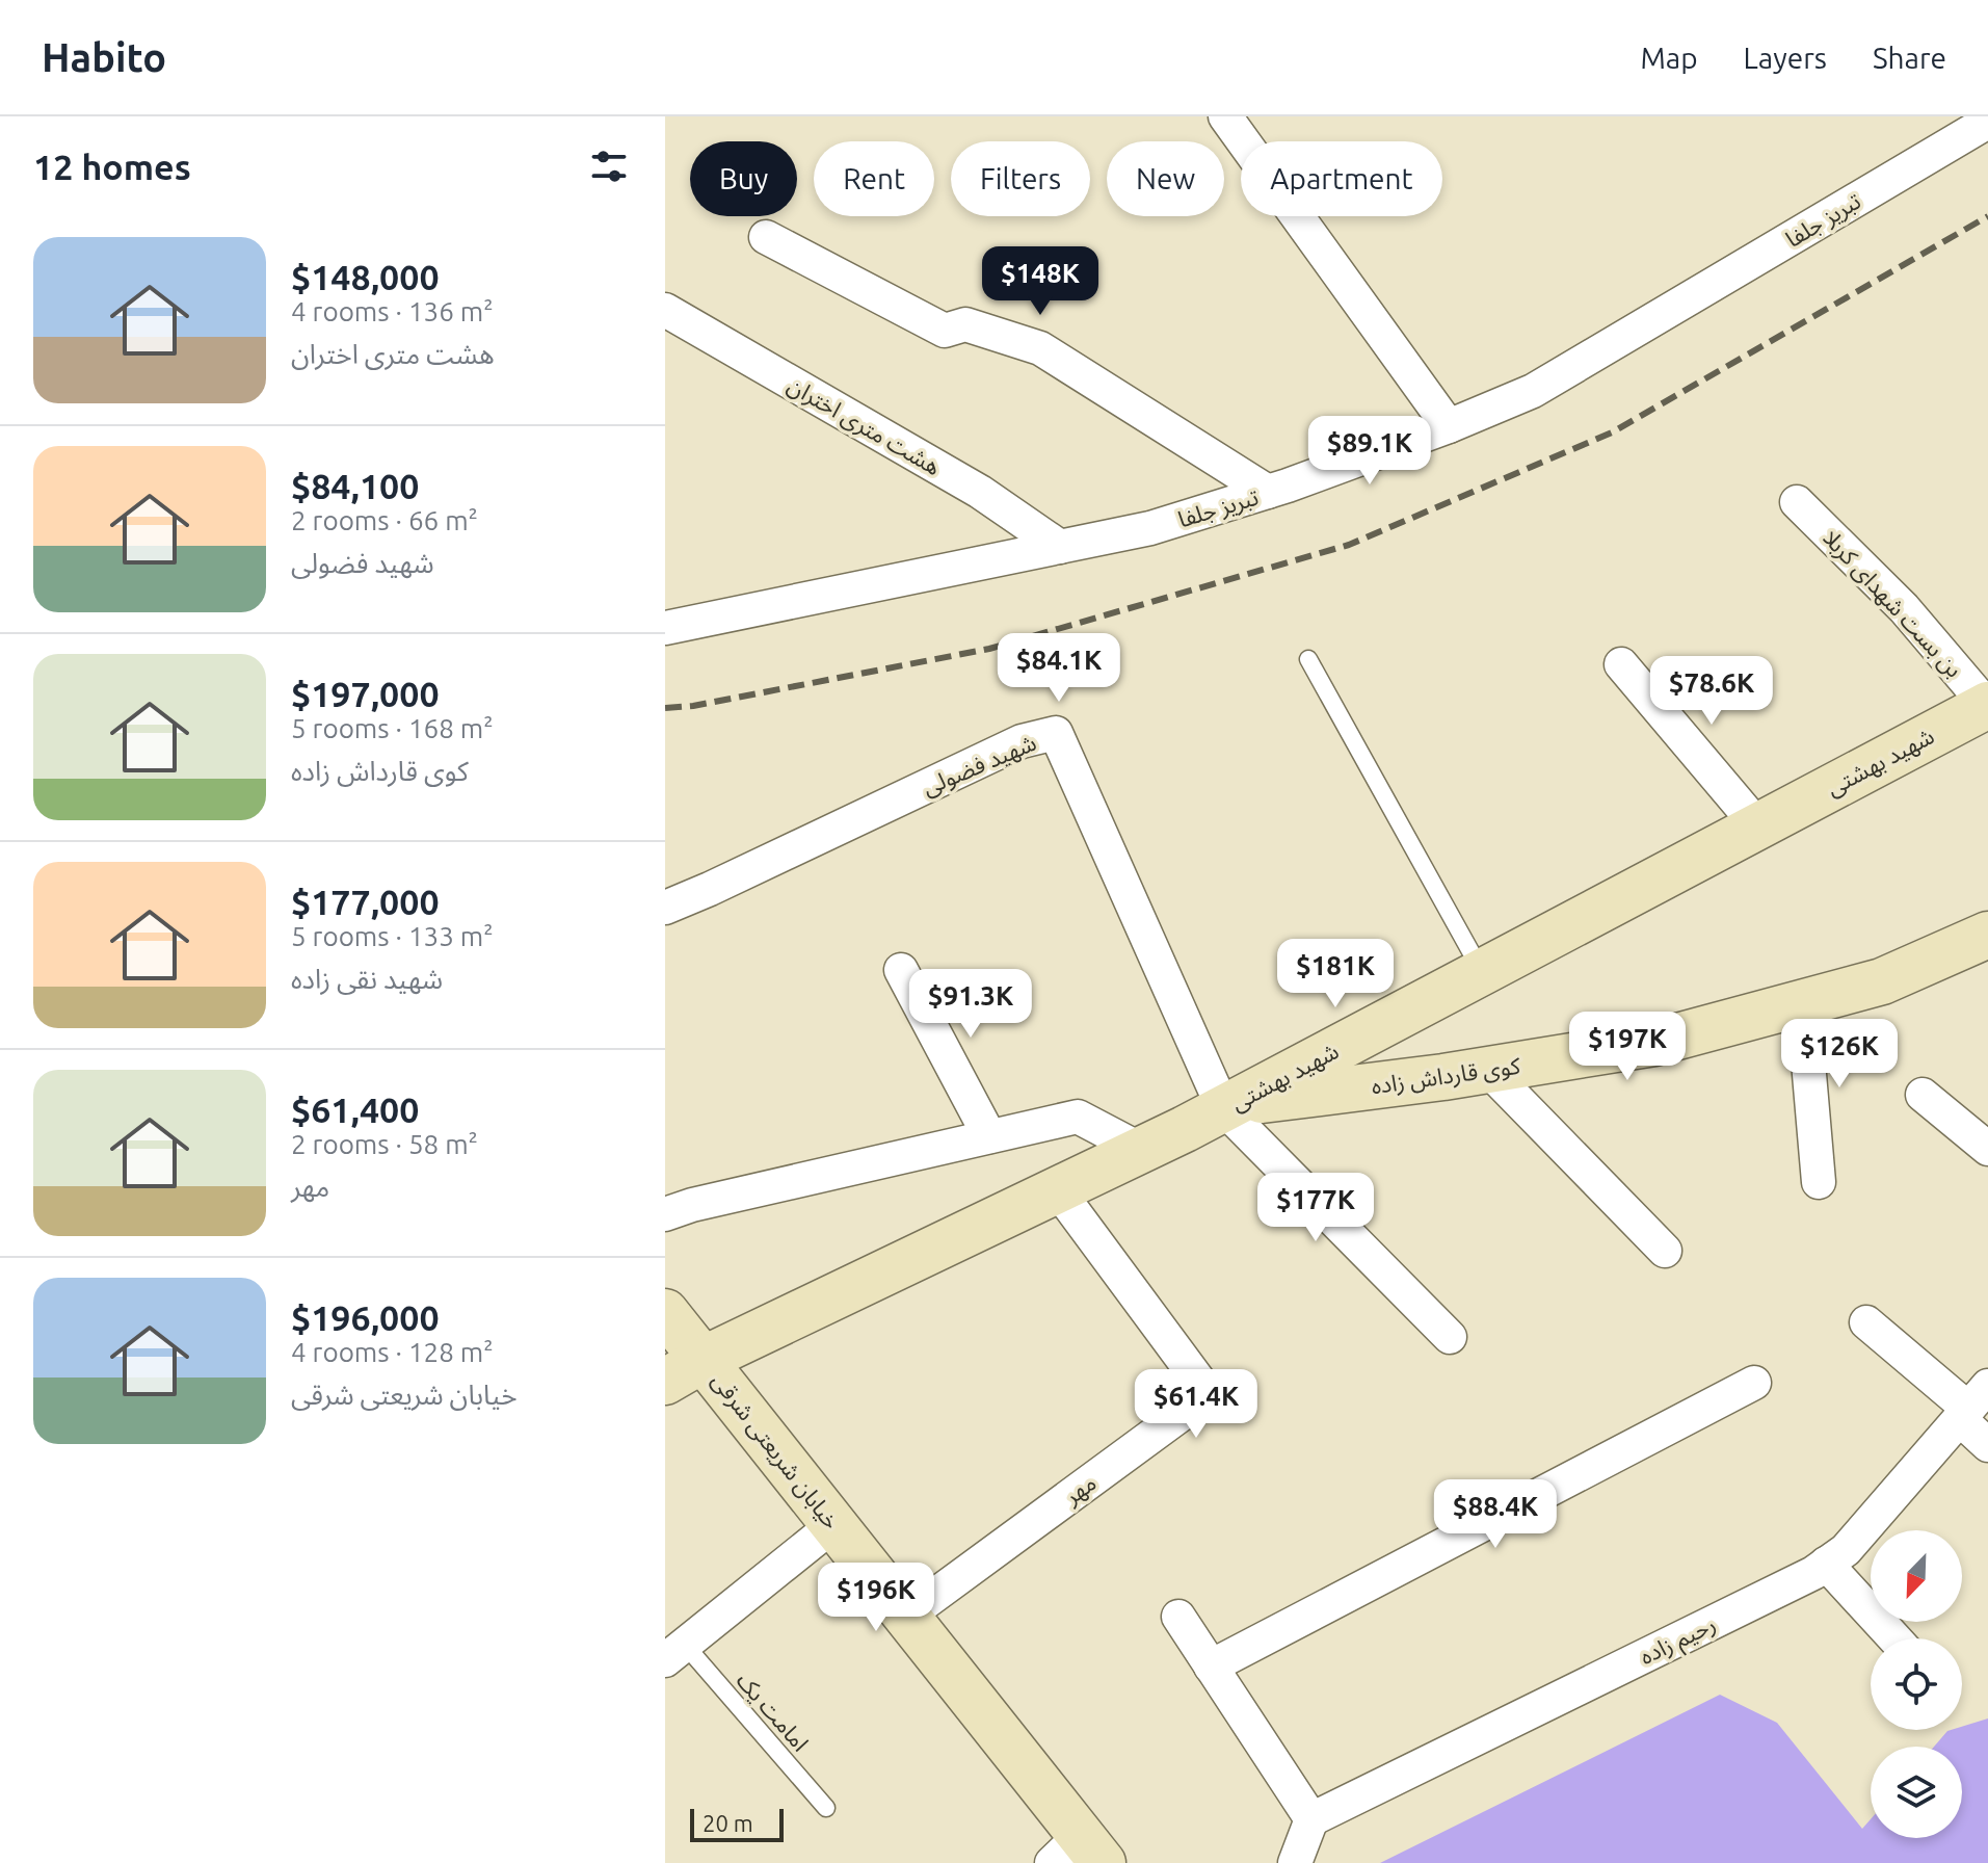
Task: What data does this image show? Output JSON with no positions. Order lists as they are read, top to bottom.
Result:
{
  "streets": {
    "street": [
      "تبریز جلفا",
      "هشت متری اختران",
      "بن بست شهدای کربلا",
      "شهید بهشتی",
      "شهید فضولی",
      "کوی قارداش زاده",
      "خیابان شریعتی شرقی",
      "مهر",
      "رحیم زاده"
    ],
    "lane": ["امامت یک"]
  },
  "crossings": [
    ["تبریز جلفا", "هشت متری اختران"],
    ["بن بست شهدای کربلا", "شهید بهشتی"],
    ["شهید بهشتی", "شهید فضولی"],
    ["شهید بهشتی", "کوی قارداش زاده"],
    ["شهید بهشتی", "خیابان شریعتی شرقی"],
    ["شهید بهشتی", "مهر"],
    ["شهید فضولی", "کوی قارداش زاده"],
    ["خیابان شریعتی شرقی", "مهر"]
  ],
  "scale_bar": "20 m",
  "north": "bottom left",
  "page": {
    "header": "Habito",
    "nav": ["Map", "Layers", "Share"],
    "heading": "12 homes",
    "chip": [
      "Buy",
      "Rent",
      "Filters",
      "New",
      "Apartment"
    ],
    "list": [
      {
        "name": "$148,000",
        "note": "4 rooms · 136 m² · هشت متری اختران"
      },
      {
        "name": "$84,100",
        "note": "2 rooms · 66 m² · شهید فضولی"
      },
      {
        "name": "$197,000",
        "note": "5 rooms · 168 m² · کوی قارداش زاده"
      },
      {
        "name": "$177,000",
        "note": "5 rooms · 133 m² · شهید نقی زاده"
      },
      {
        "name": "$61,400",
        "note": "2 rooms · 58 m² · مهر"
      },
      {
        "name": "$196,000",
        "note": "4 rooms · 128 m² · خیابان شریعتی شرقی"
      }
    ],
    "price": [
      "$148K",
      "$89.1K",
      "$84.1K",
      "$78.6K",
      "$181K",
      "$91.3K",
      "$197K",
      "$126K",
      "$177K",
      "$61.4K",
      "$88.4K",
      "$196K"
    ],
    "scale": "20 m"
  }
}
